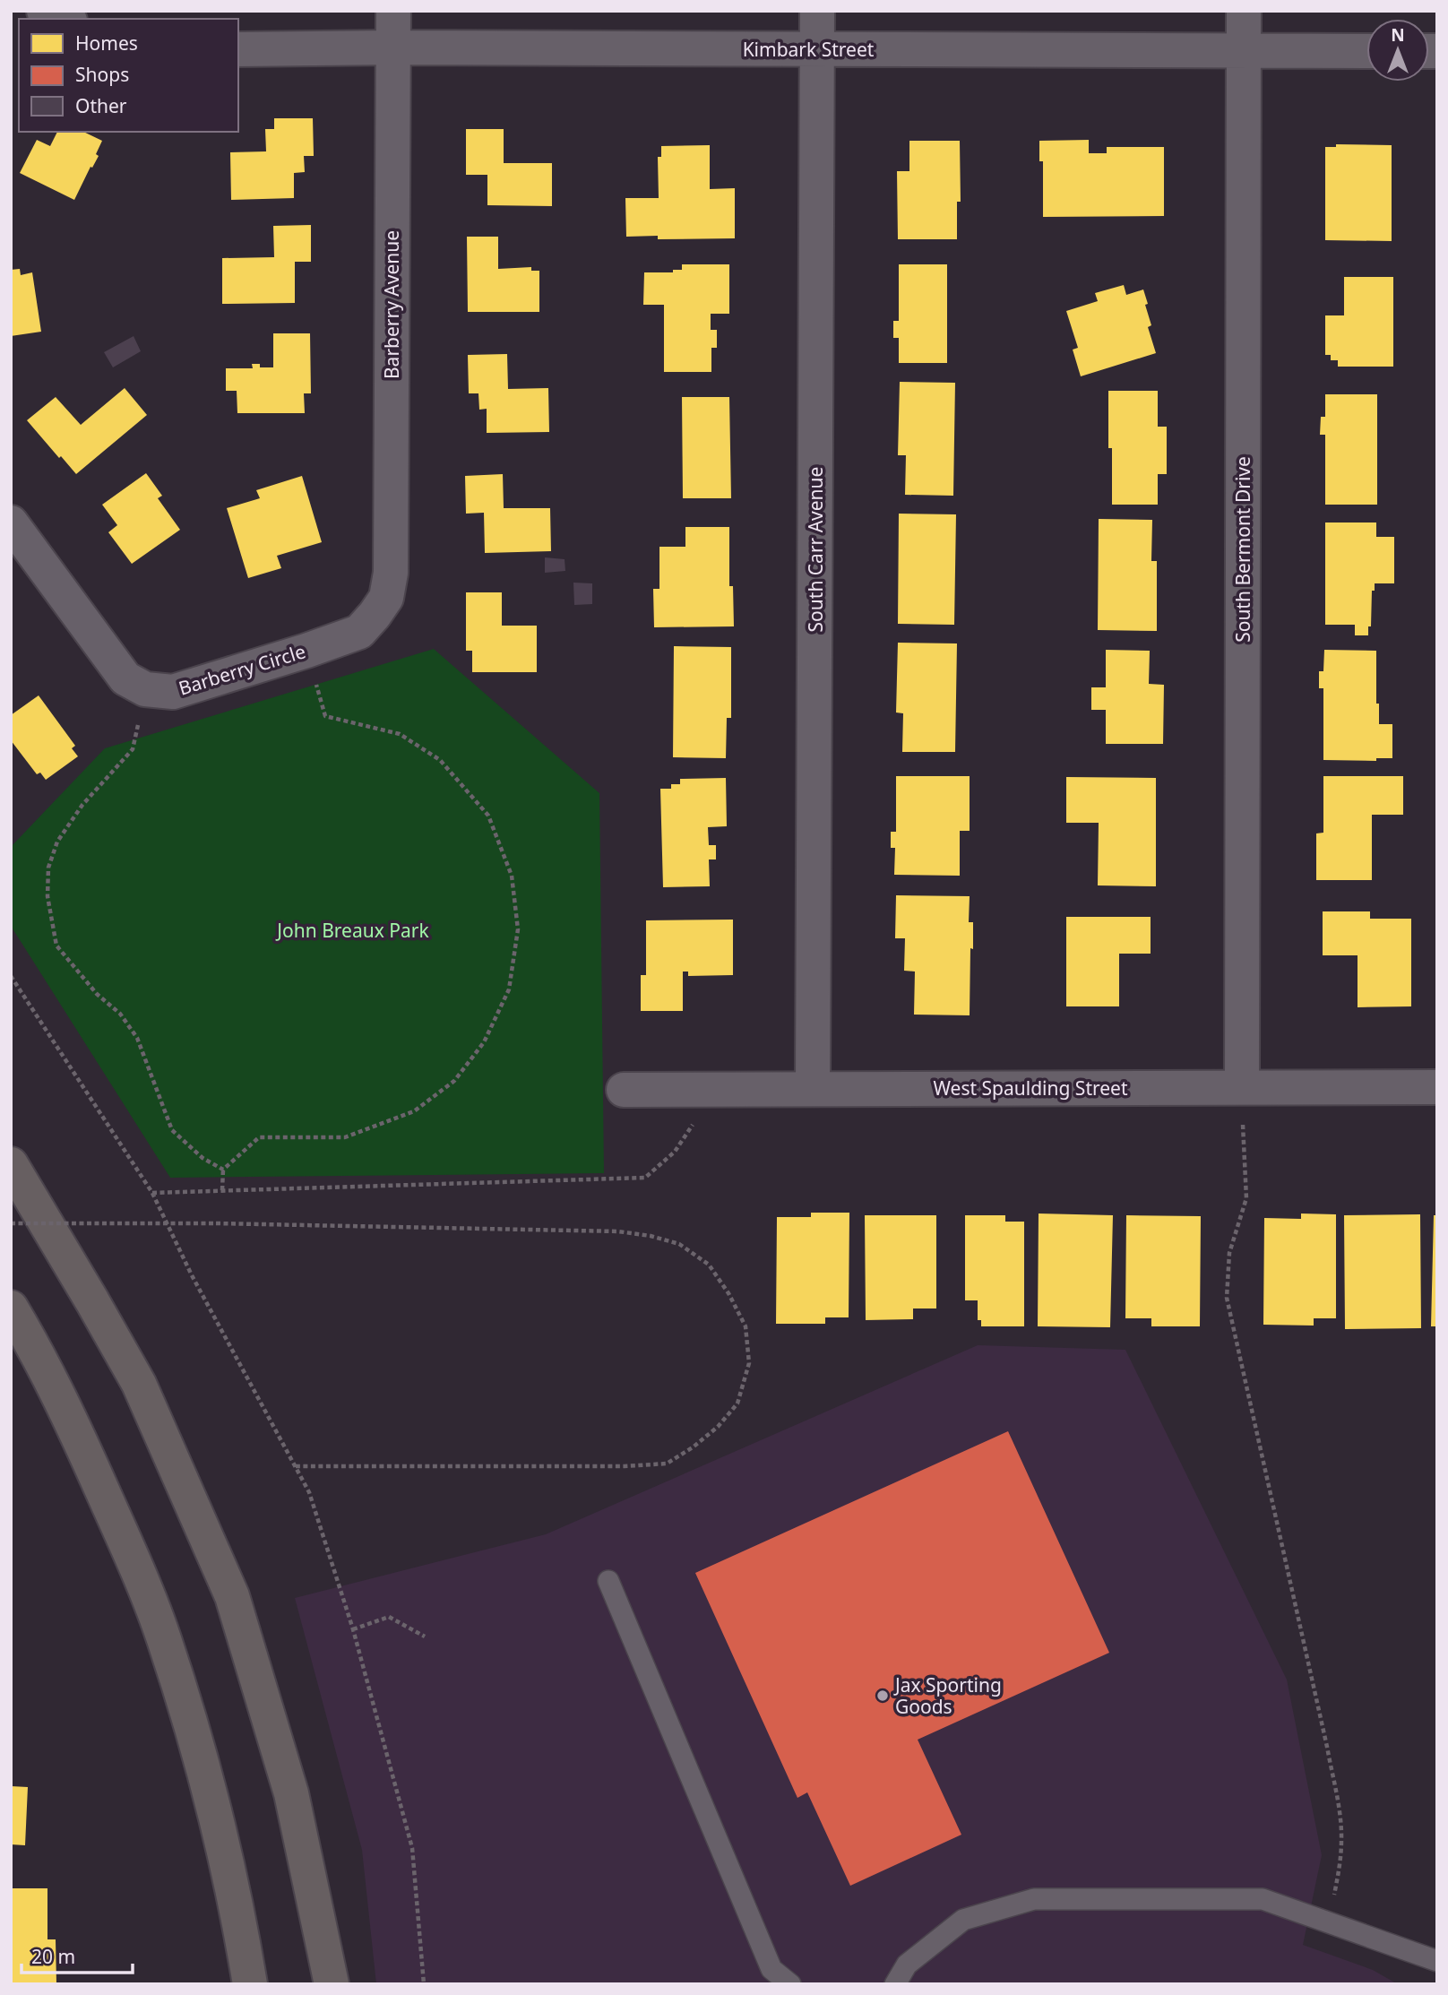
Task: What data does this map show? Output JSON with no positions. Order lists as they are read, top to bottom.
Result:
{
  "streets": {
    "street": [
      "Kimbark Street",
      "Barberry Avenue",
      "South Carr Avenue",
      "South Bermont Drive",
      "Barberry Circle",
      "West Spaulding Street"
    ]
  },
  "crossings": [
    ["Kimbark Street", "Barberry Avenue"],
    ["Kimbark Street", "South Carr Avenue"],
    ["Kimbark Street", "South Bermont Drive"],
    ["Barberry Avenue", "Barberry Circle"],
    ["South Carr Avenue", "West Spaulding Street"],
    ["South Bermont Drive", "West Spaulding Street"]
  ],
  "parks": ["John Breaux Park"],
  "places": ["Jax Sporting Goods"],
  "legend": ["Homes", "Shops", "Other"],
  "scale_bar": "20 m",
  "north": "top"
}
